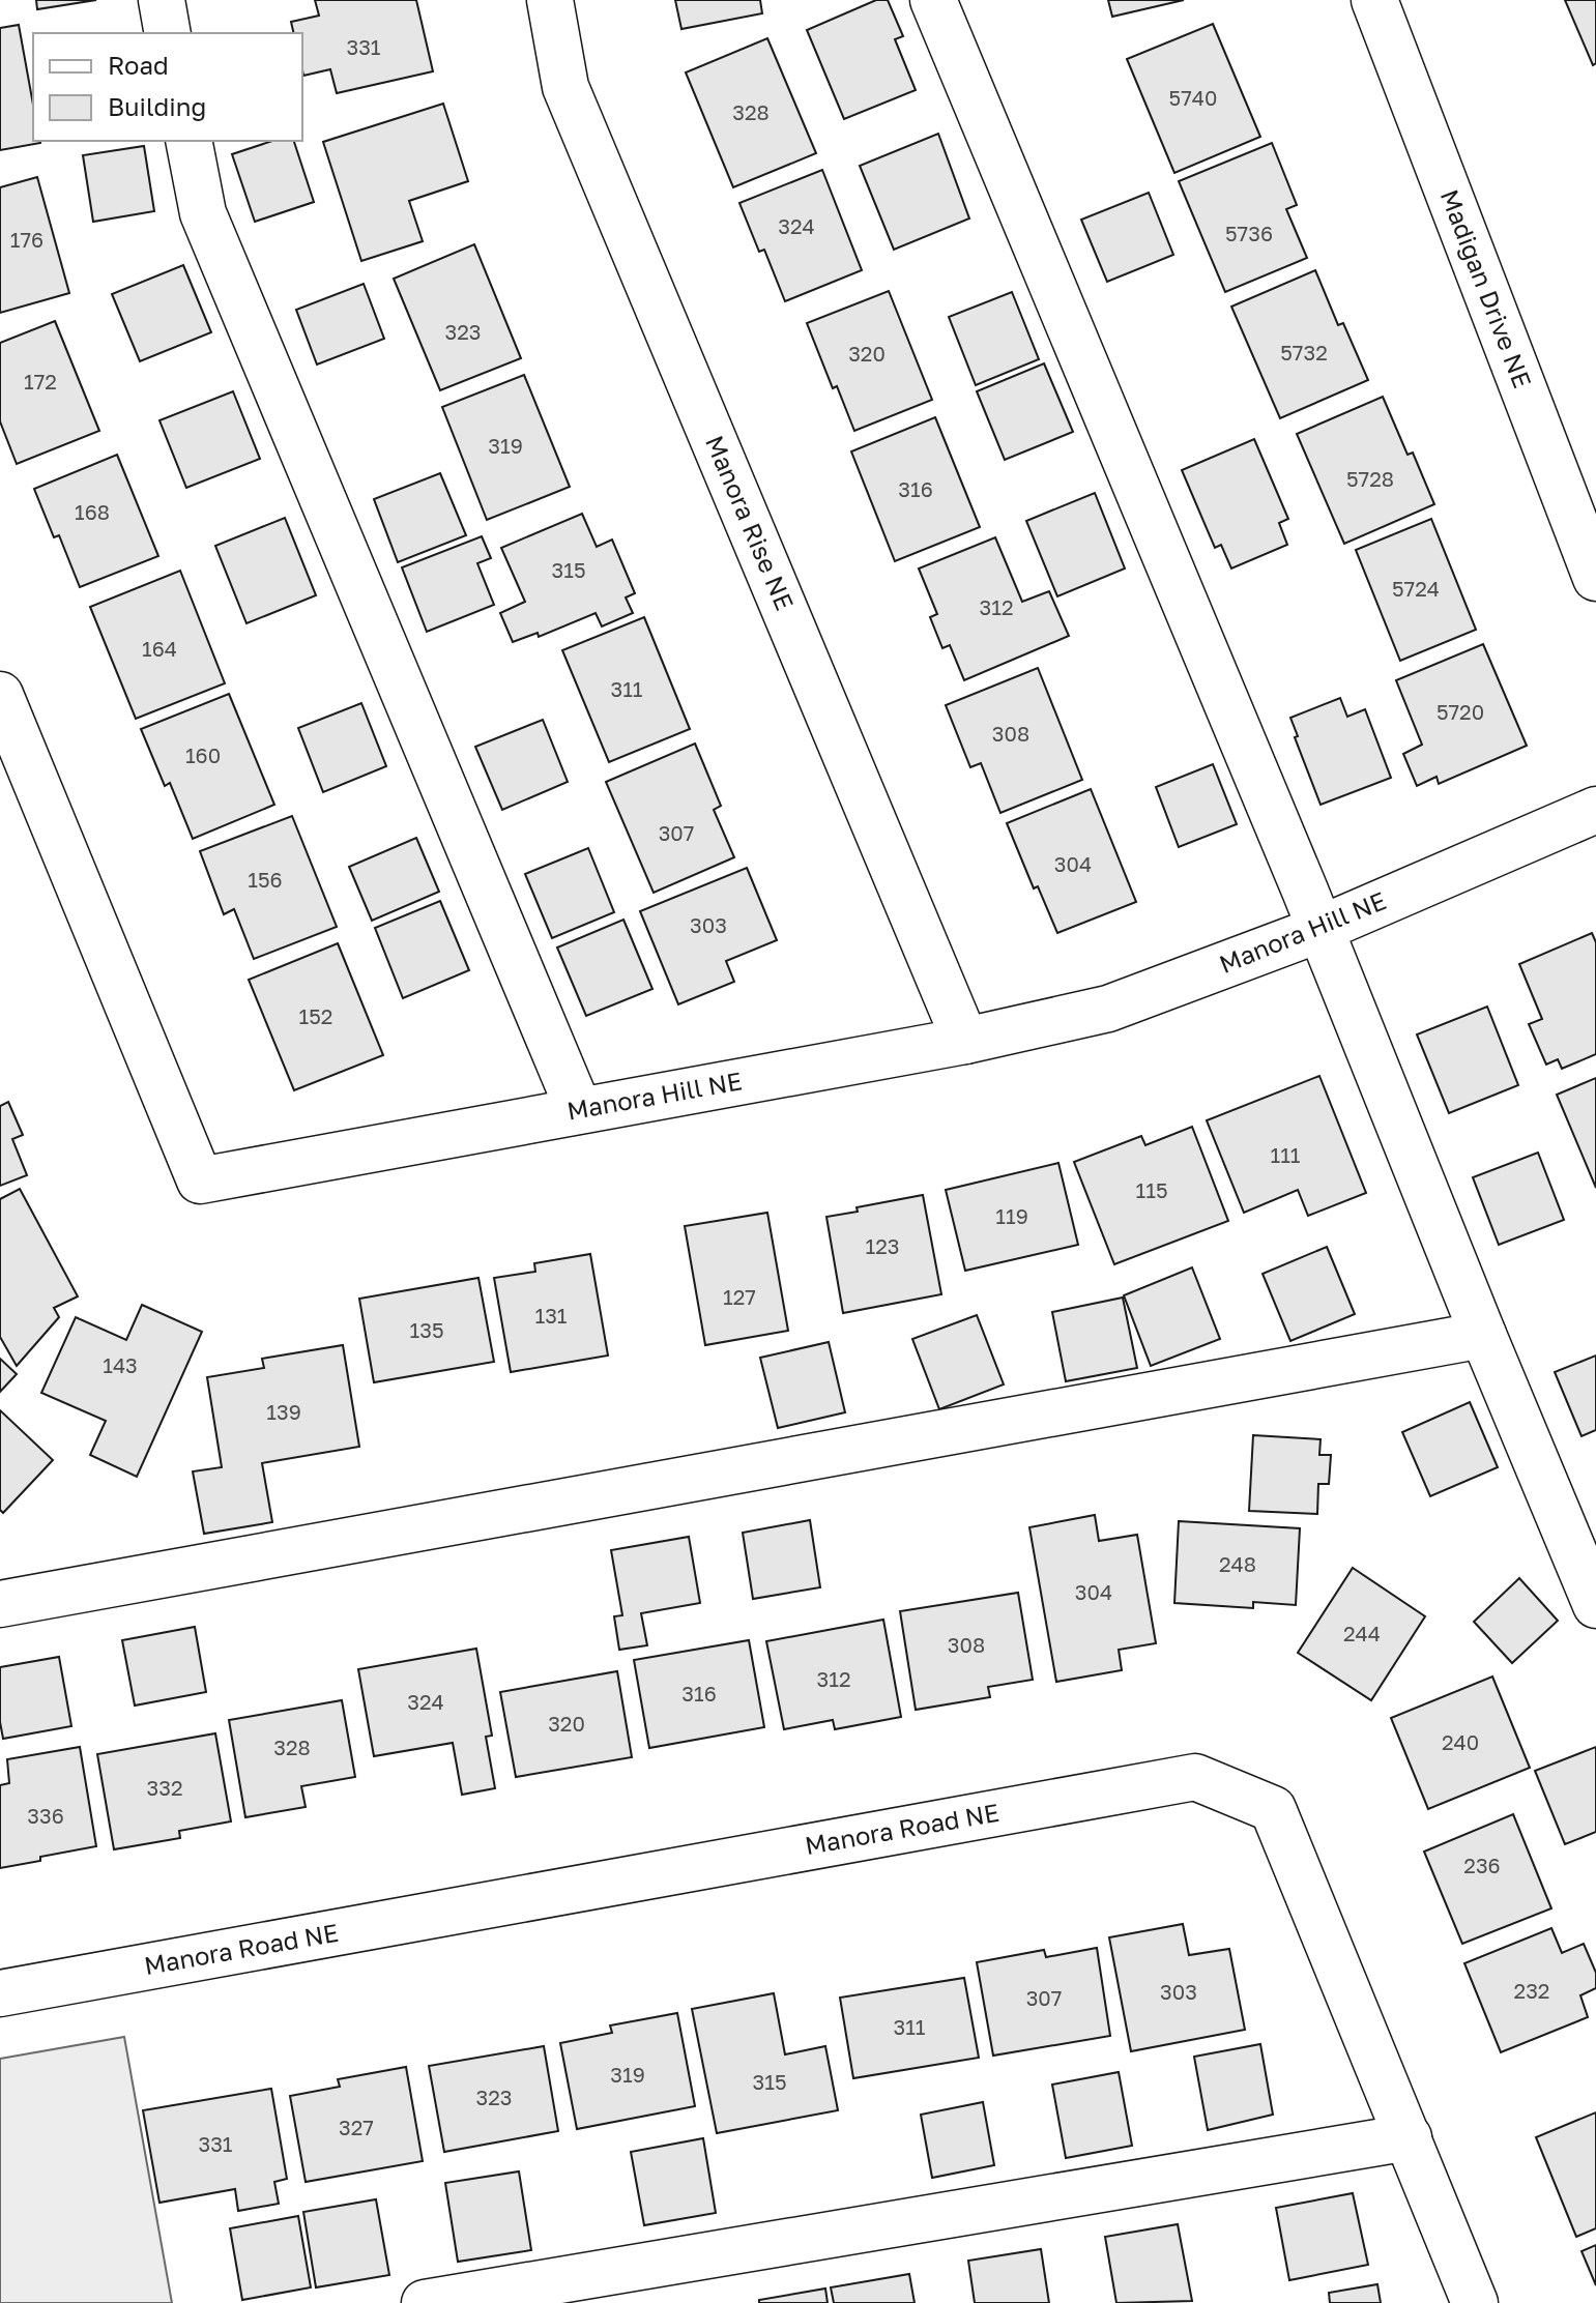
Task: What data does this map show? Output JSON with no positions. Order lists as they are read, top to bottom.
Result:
{
  "streets": {
    "street": [
      "Madigan Drive NE",
      "Manora Rise NE",
      "Manora Hill NE",
      "Manora Road NE"
    ]
  },
  "crossings": [
    ["Manora Rise NE", "Manora Hill NE"]
  ],
  "house_numbers": [
    "331",
    "5740",
    "328",
    "324",
    "5736",
    "176",
    "323",
    "5732",
    "320",
    "172",
    "319",
    "5728",
    "316",
    "168",
    "315",
    "5724",
    "312",
    "164",
    "311",
    "5720",
    "308",
    "160",
    "307",
    "304",
    "156",
    "303",
    "152",
    "111",
    "115",
    "119",
    "123",
    "127",
    "131",
    "135",
    "143",
    "139",
    "248",
    "304",
    "244",
    "308",
    "312",
    "316",
    "324",
    "320",
    "240",
    "328",
    "332",
    "336",
    "236",
    "232",
    "303",
    "307",
    "311",
    "319",
    "315",
    "323",
    "327",
    "331"
  ],
  "legend": ["Road", "Building"]
}
